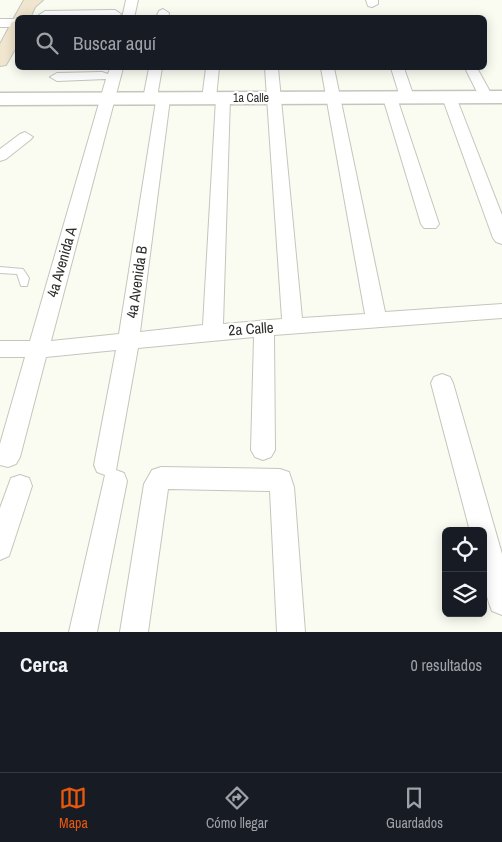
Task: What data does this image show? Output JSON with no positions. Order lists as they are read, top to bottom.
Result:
{
  "streets": {
    "street": [
      "1a Calle",
      "4a Avenida A",
      "4a Avenida B",
      "2a Calle"
    ]
  },
  "crossings": [
    ["1a Calle", "4a Avenida A"],
    ["1a Calle", "4a Avenida B"],
    ["4a Avenida A", "2a Calle"],
    ["4a Avenida B", "2a Calle"]
  ],
  "page": {
    "search": "Buscar aquí",
    "heading": ["Cerca", "0 resultados"],
    "nav": ["Mapa", "Cómo llegar", "Guardados"]
  }
}
